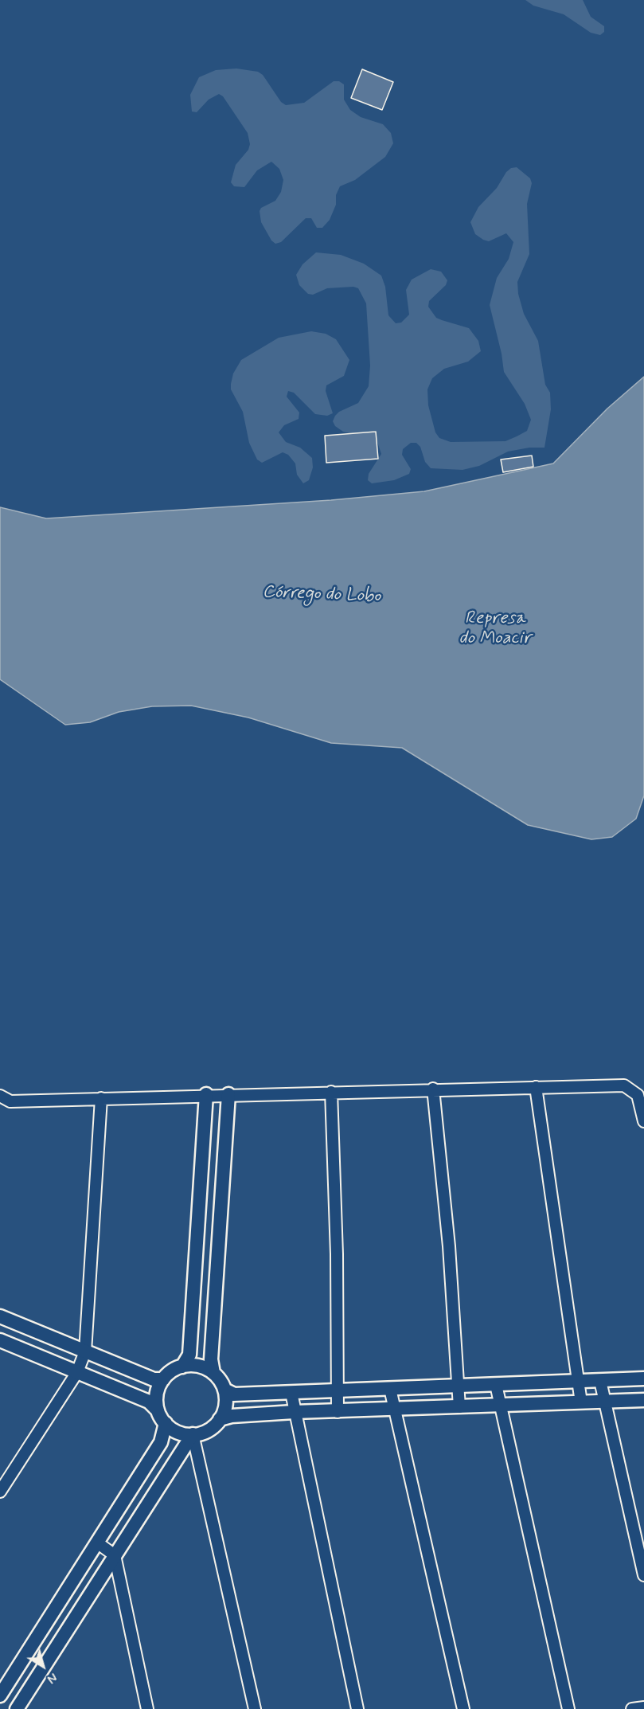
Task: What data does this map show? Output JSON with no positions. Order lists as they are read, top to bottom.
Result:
{
  "water": ["Córrego do Lobo", "Represa do Moacir"],
  "north": "bottom right"
}
